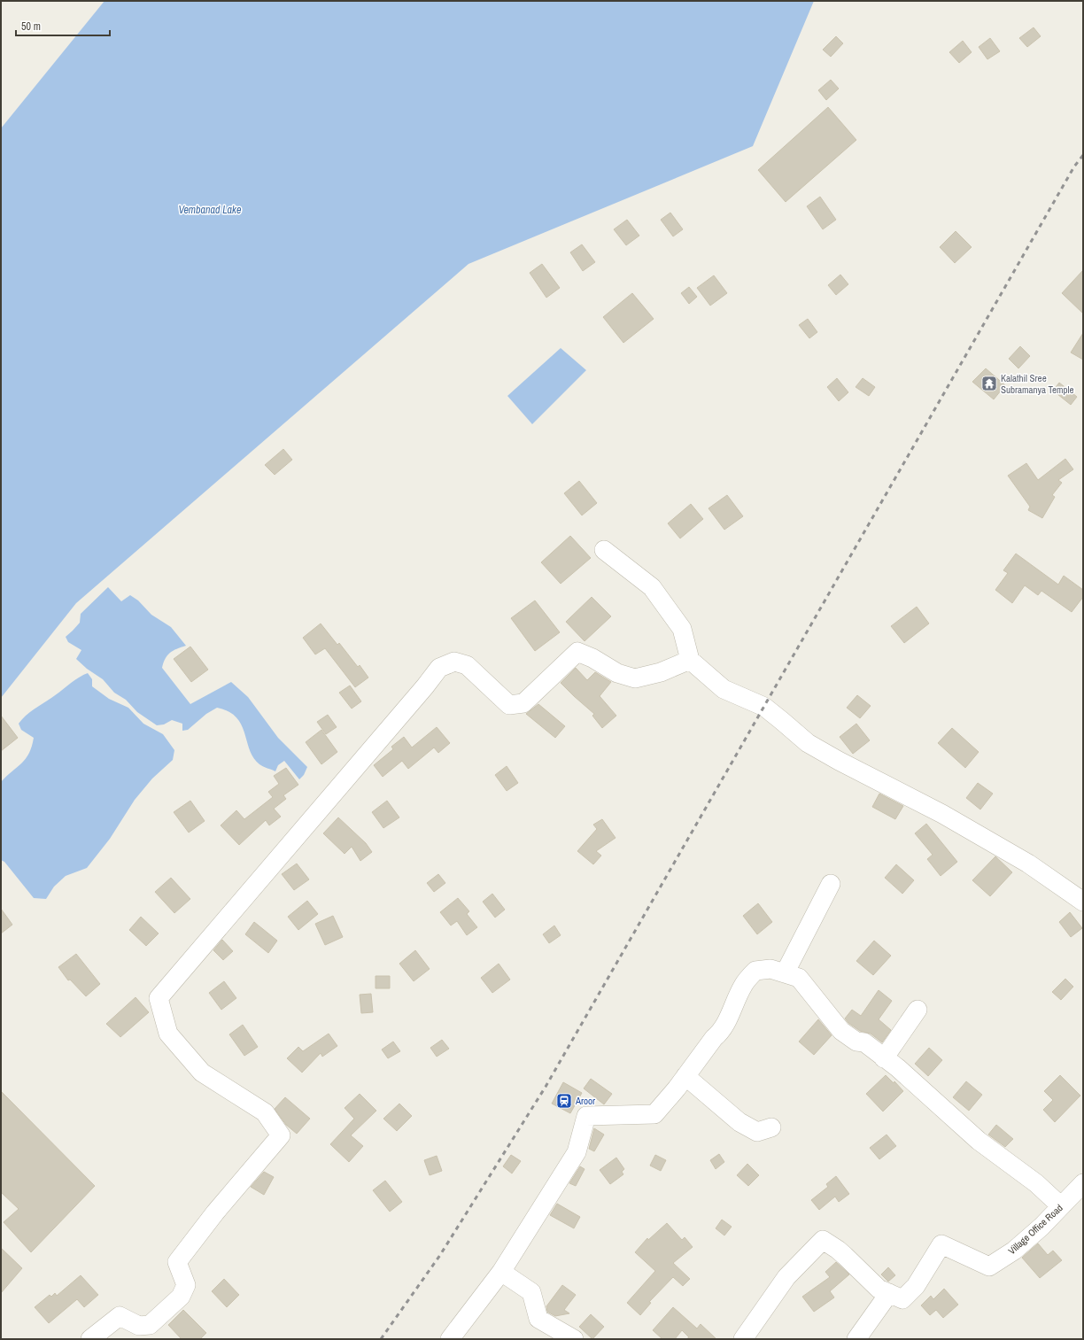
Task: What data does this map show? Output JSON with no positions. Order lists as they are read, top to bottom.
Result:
{
  "streets": {
    "street": ["Village Office Road"]
  },
  "water": ["Vembanad Lake"],
  "places": {
    "temple": ["Kalathil Sree Subramanya Temple"],
    "station": ["Aroor"]
  },
  "scale_bar": "50 m"
}
